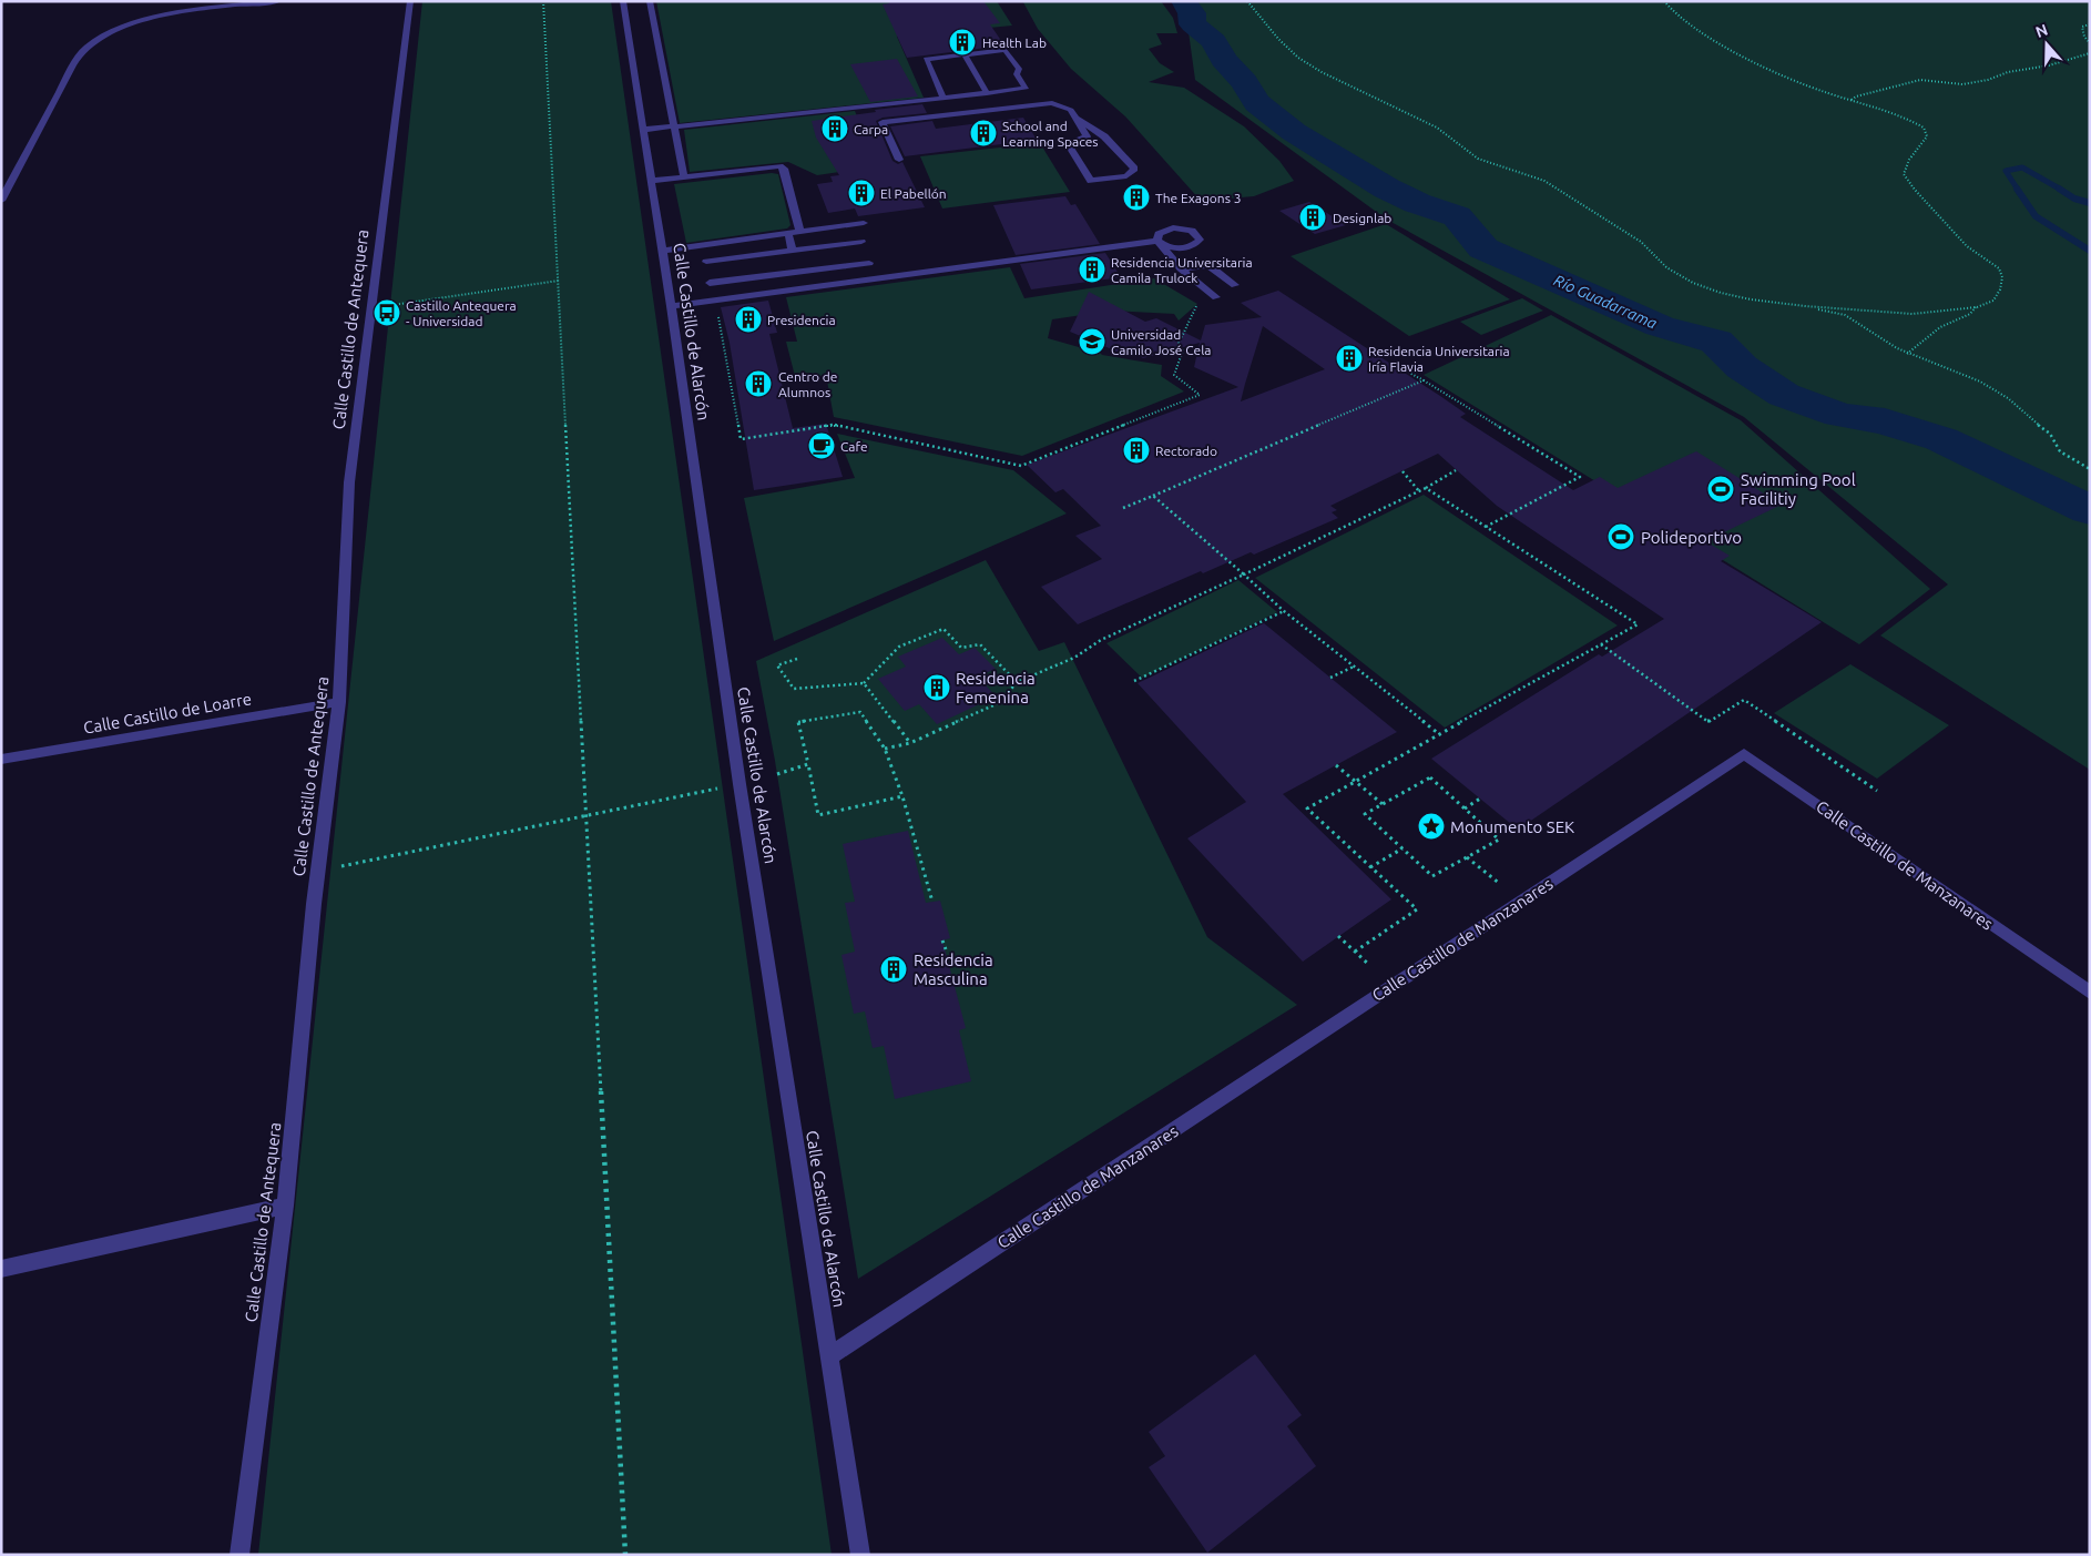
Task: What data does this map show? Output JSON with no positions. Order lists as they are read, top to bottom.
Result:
{
  "streets": {
    "street": [
      "Calle Castillo de Antequera",
      "Calle Castillo de Alarcón",
      "Calle Castillo de Loarre",
      "Calle Castillo de Manzanares"
    ]
  },
  "crossings": [
    ["Calle Castillo de Antequera", "Calle Castillo de Loarre"],
    ["Calle Castillo de Alarcón", "Calle Castillo de Manzanares"]
  ],
  "water": ["Río Guadarrama"],
  "places": {
    "building": [
      "Health Lab",
      "Carpa",
      "School and Learning Spaces",
      "El Pabellón",
      "The Exagons 3",
      "Designlab",
      "Residencia Universitaria Camila Trulock",
      "Presidencia",
      "Residencia Universitaria Iría Flavia",
      "Centro de Alumnos",
      "Rectorado",
      "Residencia Femenina",
      "Residencia Masculina"
    ],
    "bus stop": ["Castillo Antequera - Universidad"],
    "school or university": ["Universidad Camilo José Cela"],
    "cafe": ["Cafe"],
    "sports": ["Swimming Pool Facilitiy", "Polideportivo"],
    "place": ["Monumento SEK"]
  },
  "north": "top"
}
